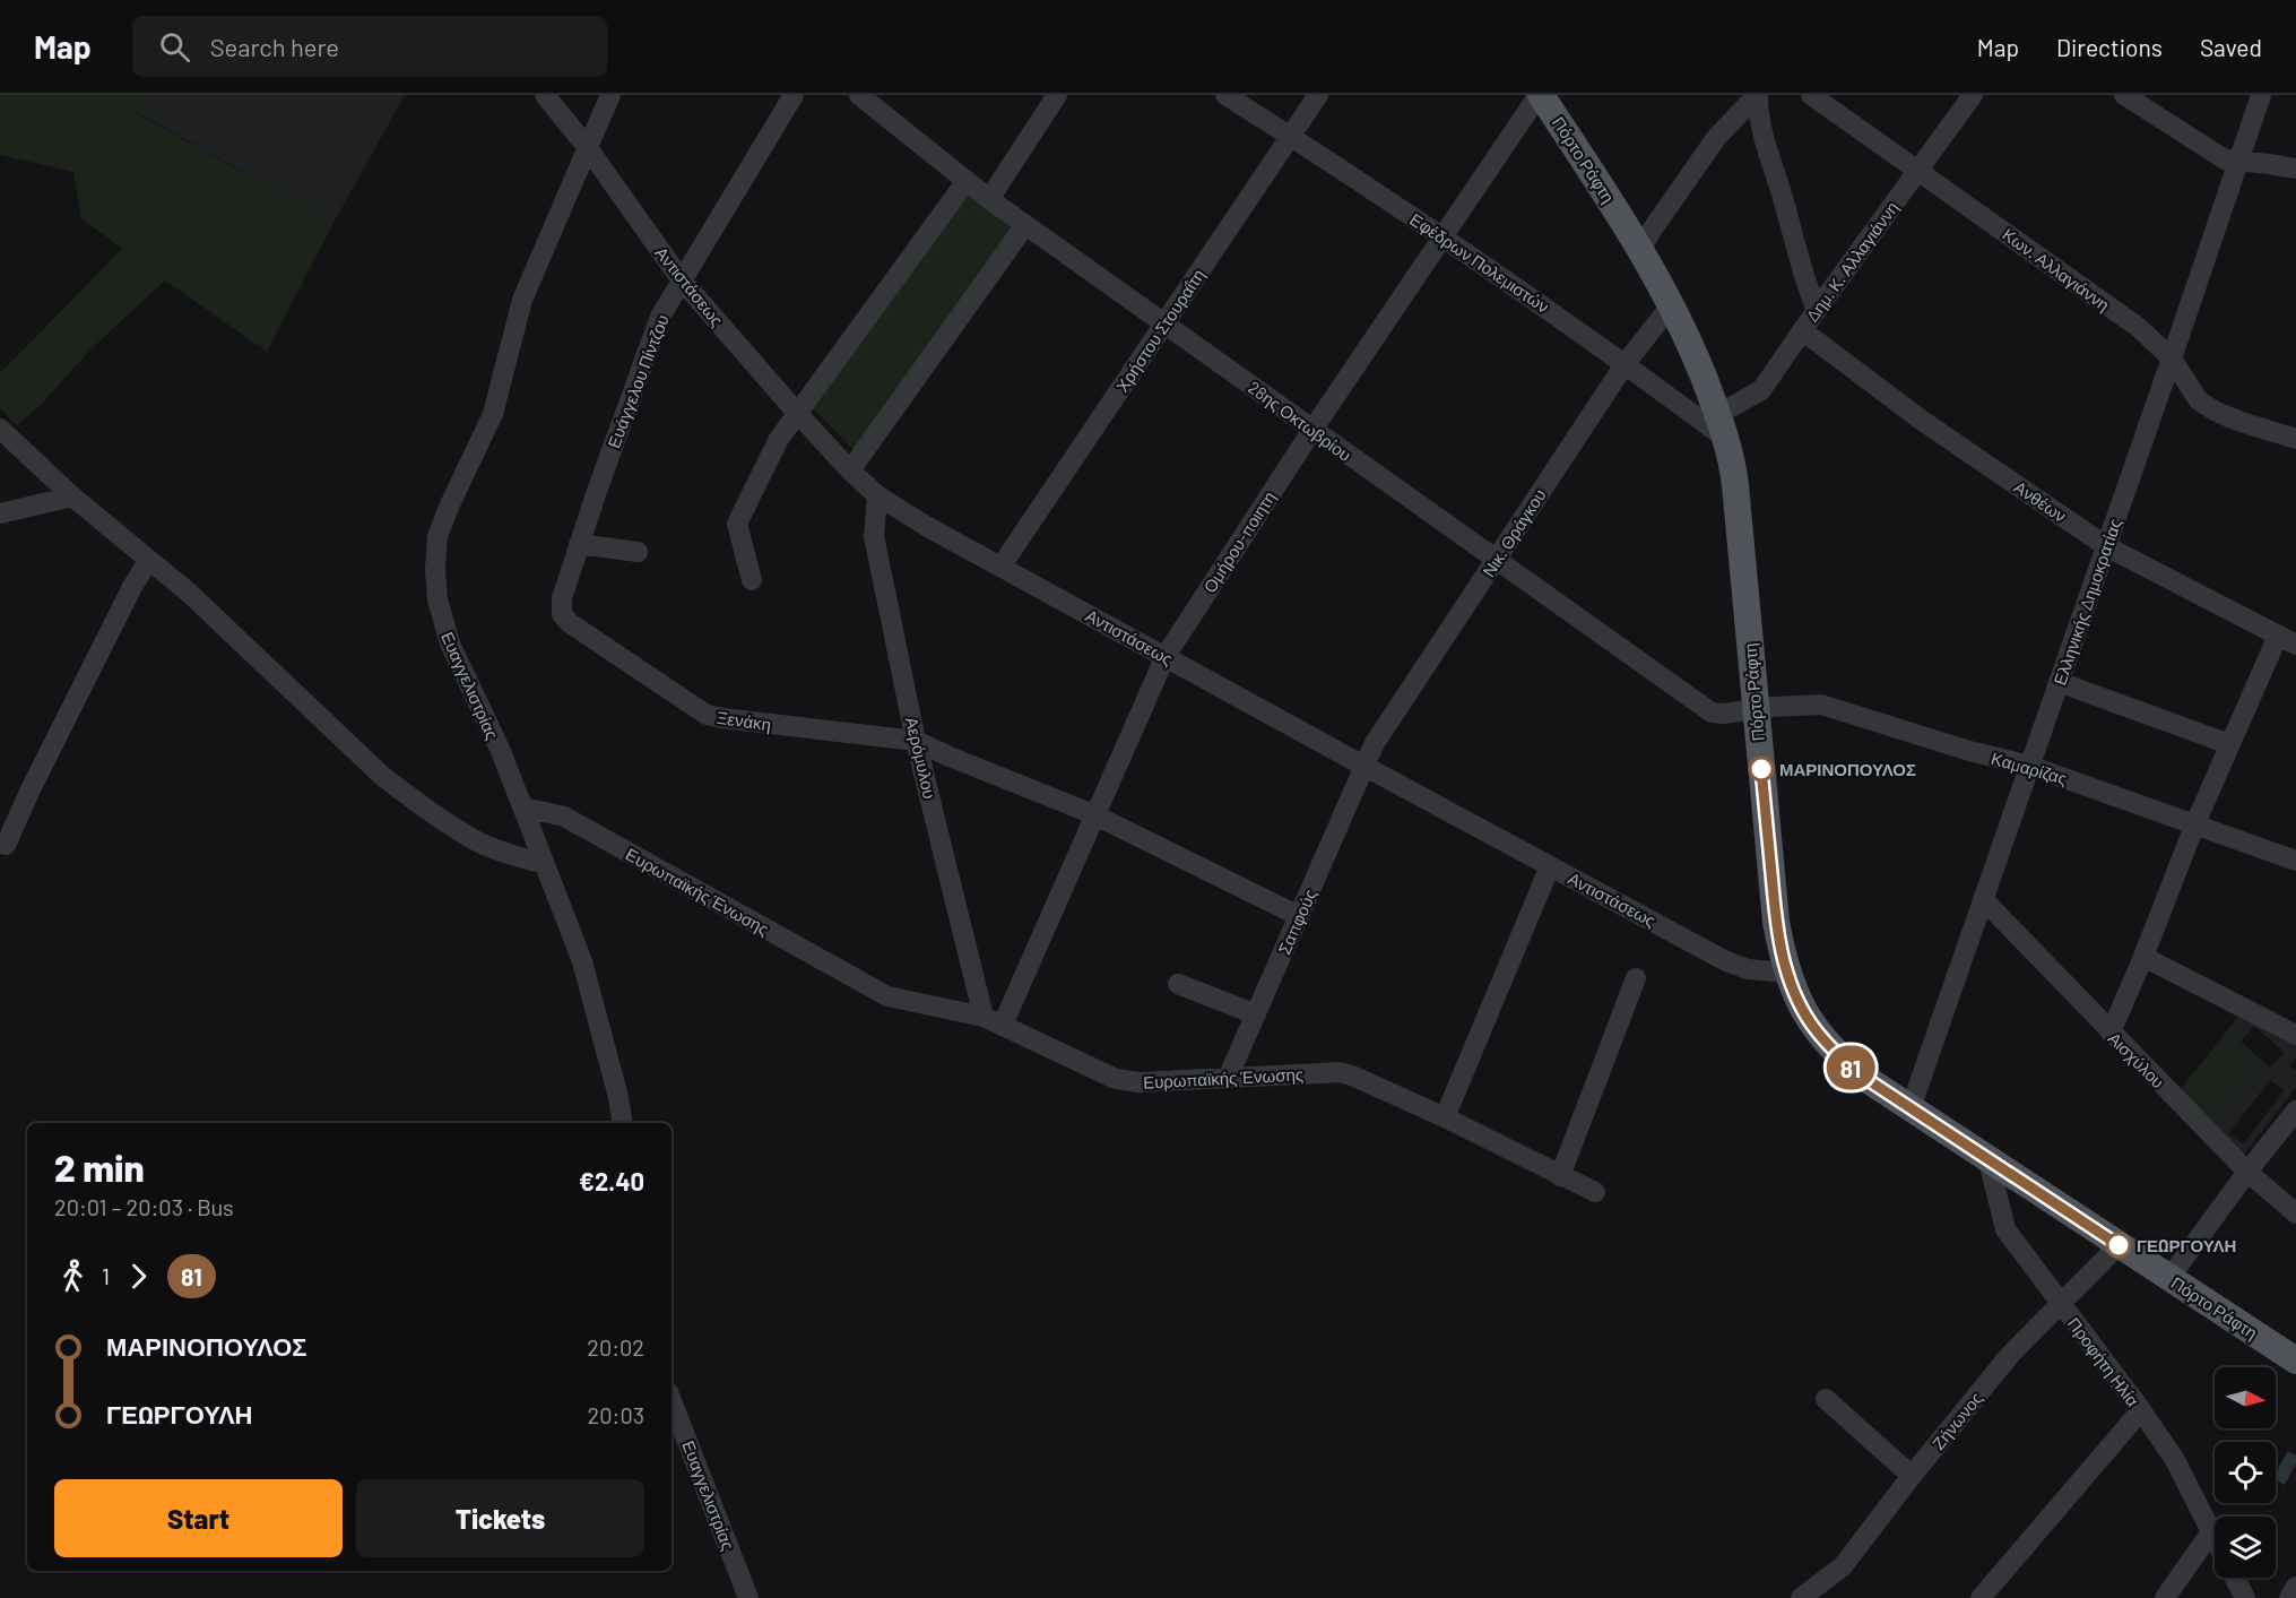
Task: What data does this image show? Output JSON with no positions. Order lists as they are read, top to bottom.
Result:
{
  "streets": {
    "main road": ["Πόρτο Ράφτη"],
    "street": [
      "Δημ. Κ. Αλλαγιάννη",
      "Εφέδρων Πολεμιστών",
      "Κων. Αλλαγιάννη",
      "Αντιστάσεως",
      "Χρήστου Στουραΐτη",
      "Ευάγγελου Πίντζου",
      "28ης Οκτωβρίου",
      "Ανθέων",
      "Νικ. Θράγκου",
      "Ομήρου-ποιητη",
      "Ελληνικής Δημοκρατίας",
      "Ευαγγελιστρίας",
      "Ξενάκη",
      "Αερόμυλου",
      "Καμαρίζας",
      "Ευρωπαϊκής Ένωσης",
      "Σαπφούς",
      "Αισχύλου",
      "Προφήτη Ηλία",
      "Ζήνωνος"
    ]
  },
  "crossings": [
    ["Πόρτο Ράφτη", "Δημ. Κ. Αλλαγιάννη"],
    ["Πόρτο Ράφτη", "Εφέδρων Πολεμιστών"],
    ["Πόρτο Ράφτη", "Αντιστάσεως"],
    ["Πόρτο Ράφτη", "28ης Οκτωβρίου"],
    ["Πόρτο Ράφτη", "Νικ. Θράγκου"],
    ["Πόρτο Ράφτη", "Ομήρου-ποιητη"],
    ["Πόρτο Ράφτη", "Ελληνικής Δημοκρατίας"],
    ["Πόρτο Ράφτη", "Καμαρίζας"],
    ["Πόρτο Ράφτη", "Προφήτη Ηλία"],
    ["Πόρτο Ράφτη", "Ζήνωνος"],
    ["Δημ. Κ. Αλλαγιάννη", "Εφέδρων Πολεμιστών"],
    ["Δημ. Κ. Αλλαγιάννη", "Κων. Αλλαγιάννη"],
    ["Δημ. Κ. Αλλαγιάννη", "Ανθέων"],
    ["Εφέδρων Πολεμιστών", "Χρήστου Στουραΐτη"],
    ["Εφέδρων Πολεμιστών", "Νικ. Θράγκου"],
    ["Εφέδρων Πολεμιστών", "Ομήρου-ποιητη"],
    ["Κων. Αλλαγιάννη", "Ελληνικής Δημοκρατίας"],
    ["Αντιστάσεως", "Χρήστου Στουραΐτη"],
    ["Αντιστάσεως", "Ευάγγελου Πίντζου"],
    ["Αντιστάσεως", "Νικ. Θράγκου"],
    ["Αντιστάσεως", "Ομήρου-ποιητη"],
    ["Αντιστάσεως", "Ευαγγελιστρίας"],
    ["Αντιστάσεως", "Αερόμυλου"],
    ["Αντιστάσεως", "Σαπφούς"],
    ["Χρήστου Στουραΐτη", "28ης Οκτωβρίου"],
    ["Ευάγγελου Πίντζου", "Ξενάκη"],
    ["28ης Οκτωβρίου", "Νικ. Θράγκου"],
    ["28ης Οκτωβρίου", "Ομήρου-ποιητη"],
    ["28ης Οκτωβρίου", "Καμαρίζας"],
    ["Ανθέων", "Ελληνικής Δημοκρατίας"],
    ["Νικ. Θράγκου", "Σαπφούς"],
    ["Ομήρου-ποιητη", "Ξενάκη"],
    ["Ομήρου-ποιητη", "Αερόμυλου"],
    ["Ομήρου-ποιητη", "Ευρωπαϊκής Ένωσης"],
    ["Ελληνικής Δημοκρατίας", "Καμαρίζας"],
    ["Ελληνικής Δημοκρατίας", "Αισχύλου"],
    ["Ευαγγελιστρίας", "Ευρωπαϊκής Ένωσης"],
    ["Ξενάκη", "Αερόμυλου"],
    ["Ξενάκη", "Σαπφούς"],
    ["Αερόμυλου", "Ευρωπαϊκής Ένωσης"],
    ["Ευρωπαϊκής Ένωσης", "Σαπφούς"],
    ["Προφήτη Ηλία", "Ζήνωνος"]
  ],
  "places": ["ΜΑΡΙΝΟΠΟΥΛΟΣ", "ΓΕΩΡΓΟΥΛΗ"],
  "lines": ["bus line 81"],
  "north": "right",
  "page": {
    "header": "Map",
    "search": "Search here",
    "nav": ["Map", "Directions", "Saved"],
    "on_map": "81",
    "heading": ["2 min", "20:01 – 20:03 · Bus", "€2.40"],
    "legs": ["1", "81"],
    "list": [
      {
        "name": "ΜΑΡΙΝΟΠΟΥΛΟΣ",
        "value": "20:02"
      },
      {
        "name": "ΓΕΩΡΓΟΥΛΗ",
        "value": "20:03"
      }
    ],
    "buttons": ["Start", "Tickets"]
  }
}
